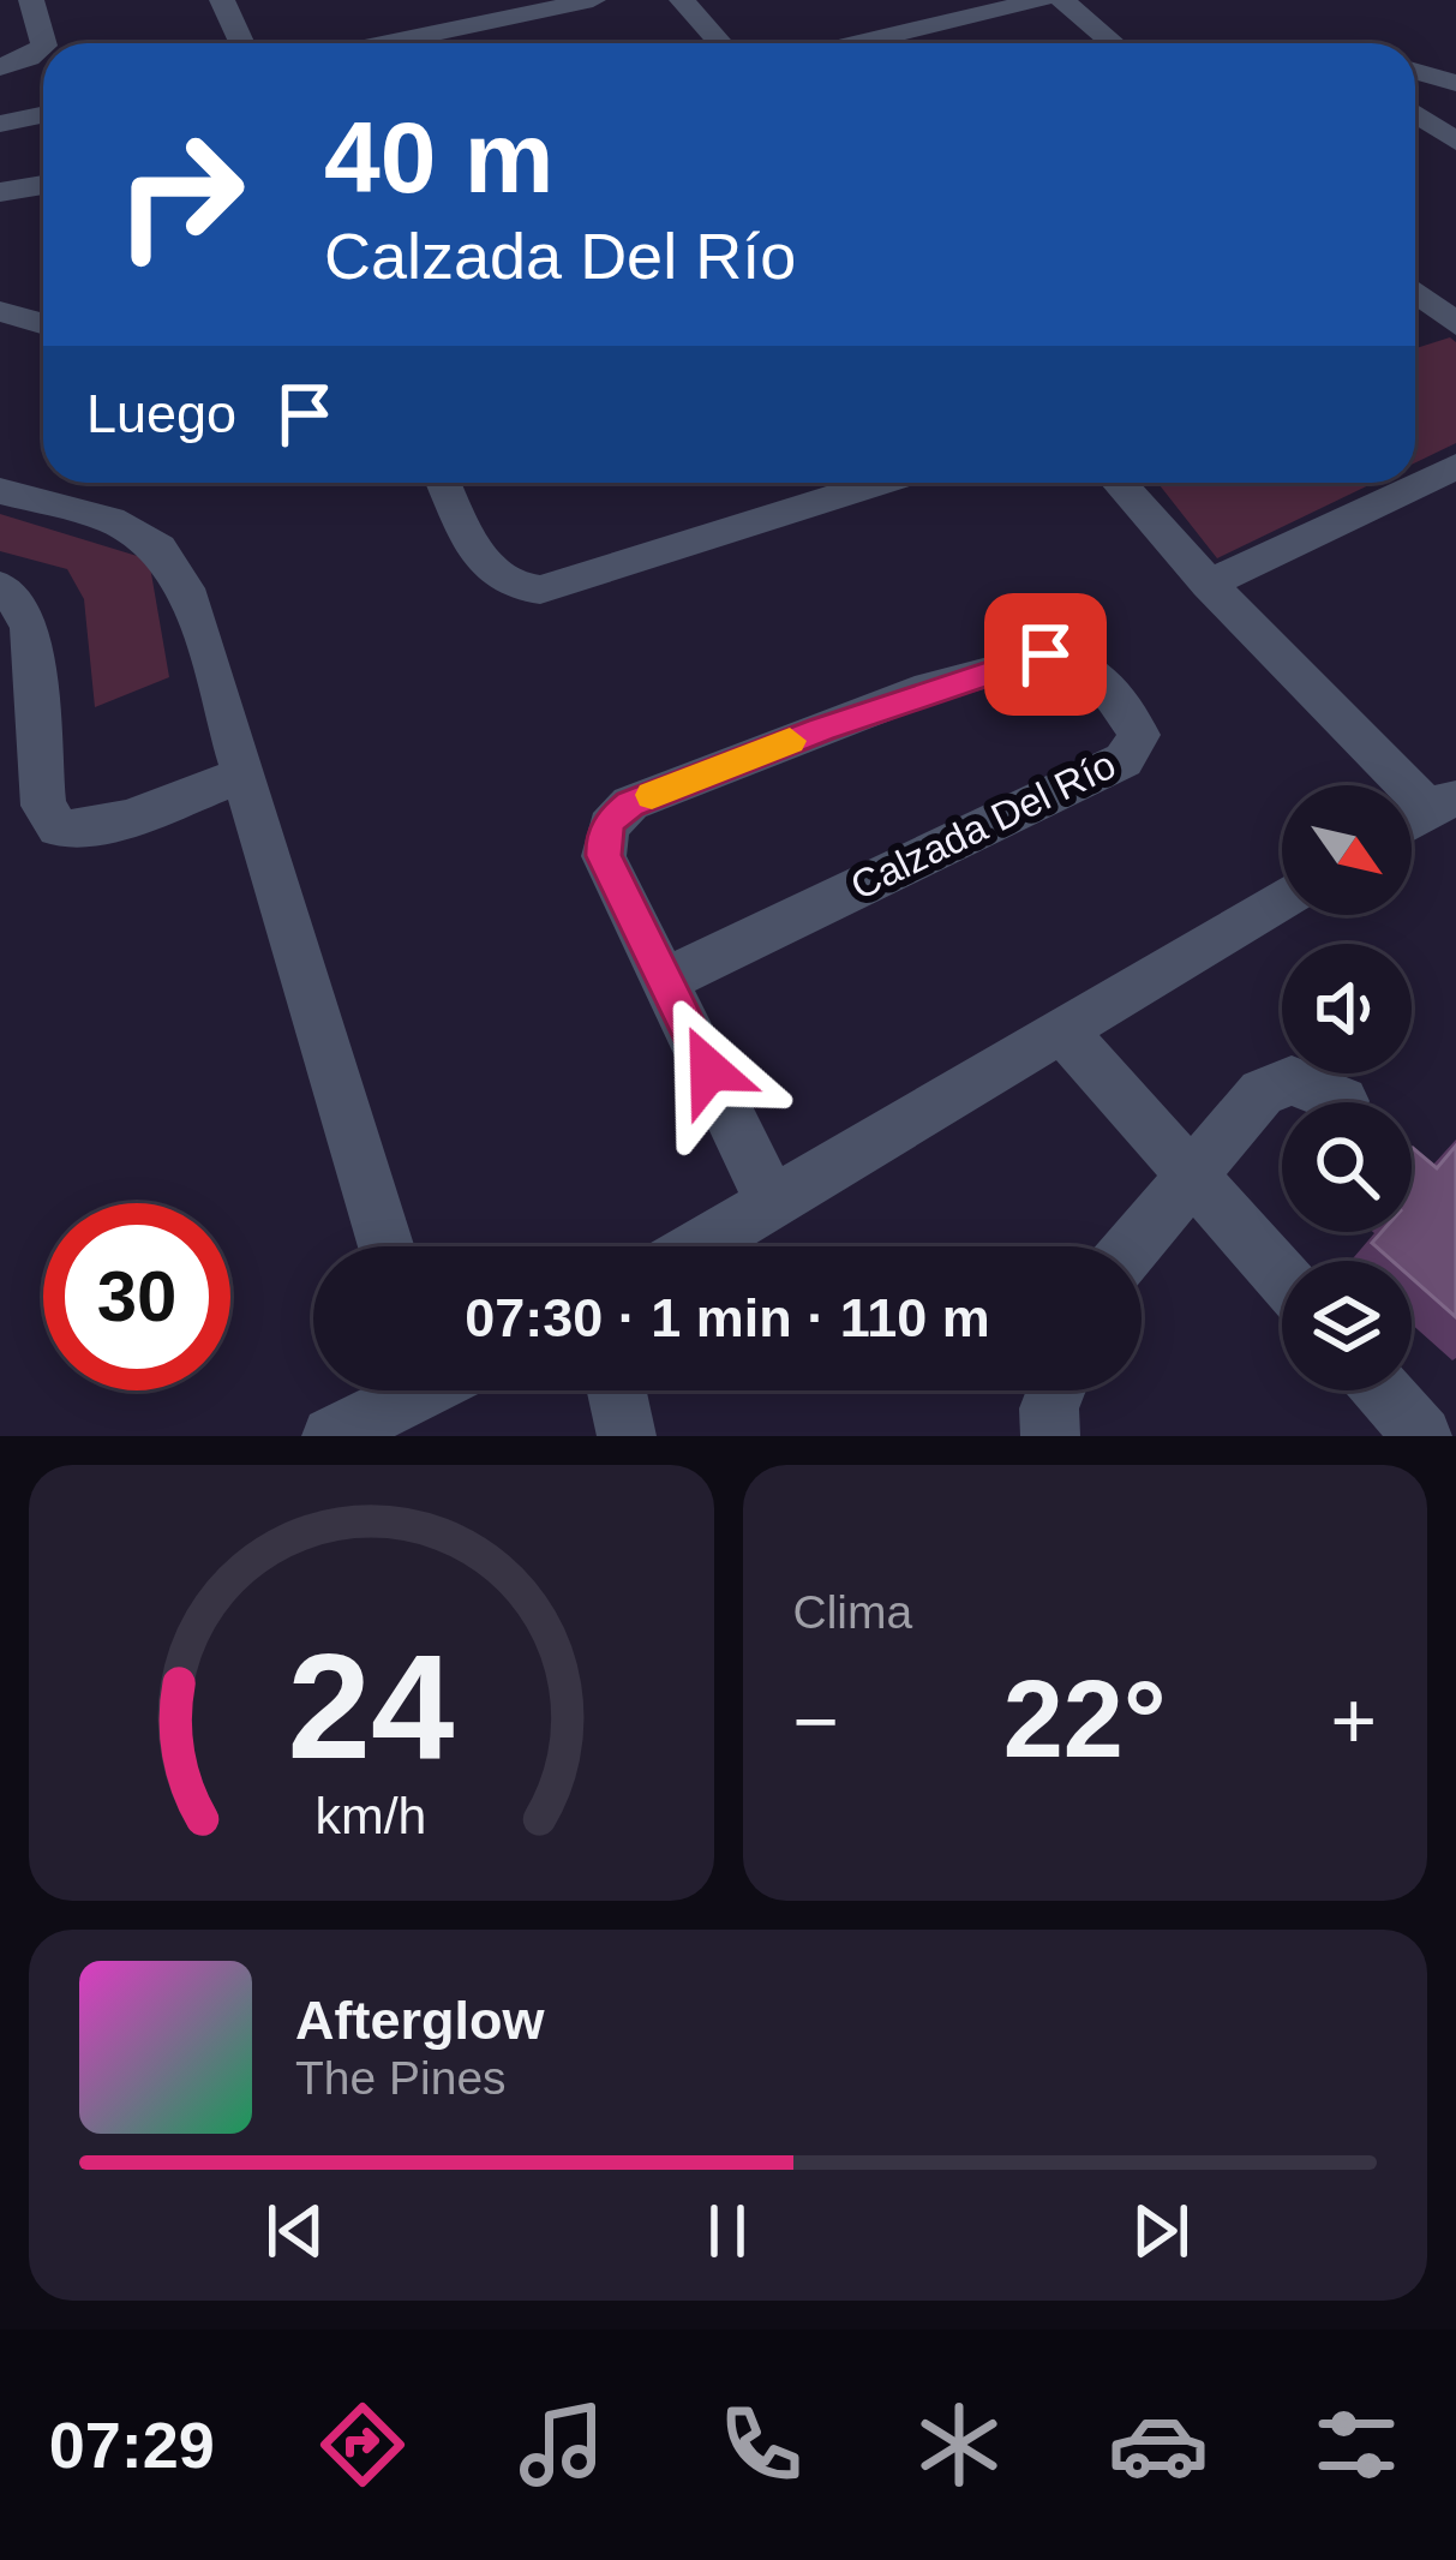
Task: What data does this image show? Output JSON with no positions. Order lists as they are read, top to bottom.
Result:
{
  "streets": {
    "street": ["Calzada Del Río"]
  },
  "north": "bottom right",
  "page": {
    "turn": ["40 m", "Calzada Del Río"],
    "then": "Luego",
    "limit": "30",
    "trip": "07:30 · 1 min · 110 m",
    "tile": "Clima",
    "heat": ["−", "22°", "+"],
    "song": ["Afterglow", "The Pines"],
    "tabs": "07:29",
    "gauge": ["24", "km/h"]
  }
}
